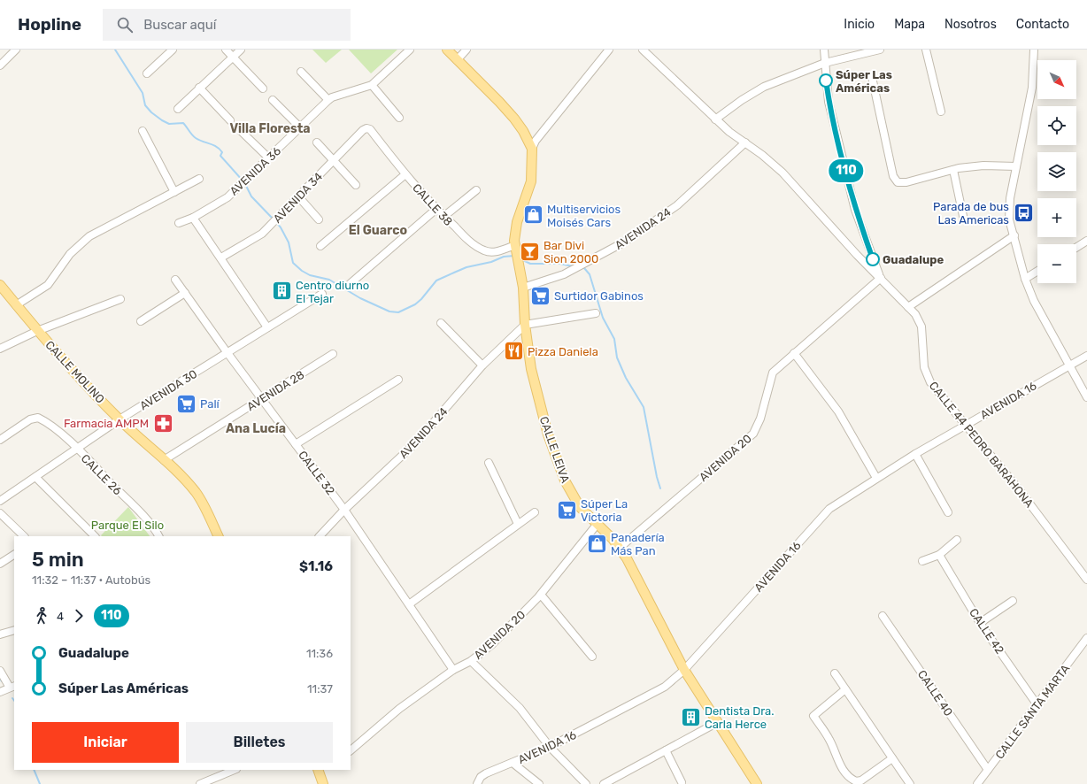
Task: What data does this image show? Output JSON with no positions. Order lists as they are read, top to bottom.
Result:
{
  "streets": {
    "main road": ["CALLE MOLINO", "CALLE LEIVA"],
    "street": [
      "AVENIDA 36",
      "AVENIDA 34",
      "CALLE 38",
      "AVENIDA 24",
      "AVENIDA 30",
      "AVENIDA 28",
      "AVENIDA 16",
      "CALLE 44 PEDRO BARAHONA",
      "AVENIDA 20",
      "CALLE 32",
      "CALLE 26",
      "CALLE 42",
      "CALLE 40",
      "CALLE SANTA MARTA"
    ]
  },
  "crossings": [
    ["AVENIDA 34", "CALLE 38"],
    ["CALLE 38", "CALLE LEIVA"],
    ["AVENIDA 24", "CALLE 44 PEDRO BARAHONA"],
    ["AVENIDA 24", "CALLE LEIVA"],
    ["AVENIDA 24", "CALLE 32"],
    ["CALLE MOLINO", "AVENIDA 30"],
    ["CALLE MOLINO", "AVENIDA 28"],
    ["AVENIDA 30", "CALLE 32"],
    ["AVENIDA 30", "CALLE 26"],
    ["AVENIDA 28", "CALLE 32"],
    ["AVENIDA 16", "CALLE 44 PEDRO BARAHONA"],
    ["AVENIDA 16", "CALLE LEIVA"],
    ["CALLE 44 PEDRO BARAHONA", "AVENIDA 20"],
    ["CALLE LEIVA", "AVENIDA 20"],
    ["AVENIDA 20", "CALLE 32"],
    ["CALLE 42", "CALLE SANTA MARTA"],
    ["CALLE 40", "CALLE SANTA MARTA"]
  ],
  "districts": ["Villa Floresta", "El Guarco", "Ana Lucía"],
  "parks": ["Parque El Silo"],
  "places": {
    "other": ["Súper Las Américas", "Guadalupe"],
    "bus stop": ["Parada de bus Las Americas"],
    "shop": ["Multiservicios Moisés Cars", "Panadería Más Pan"],
    "bar": ["Bar Divi Sion 2000"],
    "building": ["Centro diurno El Tejar", "Dentista Dra. Carla Herce"],
    "supermarket": ["Surtidor Gabinos", "Palí", "Súper La Victoria"],
    "restaurant": ["Pizza Daniela"],
    "pharmacy": ["Farmacia AMPM"]
  },
  "lines": ["bus line 110"],
  "north": "bottom right",
  "page": {
    "header": "Hopline",
    "search": "Buscar aquí",
    "nav": [
      "Inicio",
      "Mapa",
      "Nosotros",
      "Contacto"
    ],
    "on_map": "110",
    "map_buttons": ["+", "−"],
    "heading": ["5 min", "11:32 – 11:37 · Autobús", "$1.16"],
    "legs": ["4", "110"],
    "list": [
      {
        "name": "Guadalupe",
        "value": "11:36"
      },
      {
        "name": "Súper Las Américas",
        "value": "11:37"
      }
    ],
    "buttons": ["Iniciar", "Billetes"]
  }
}
